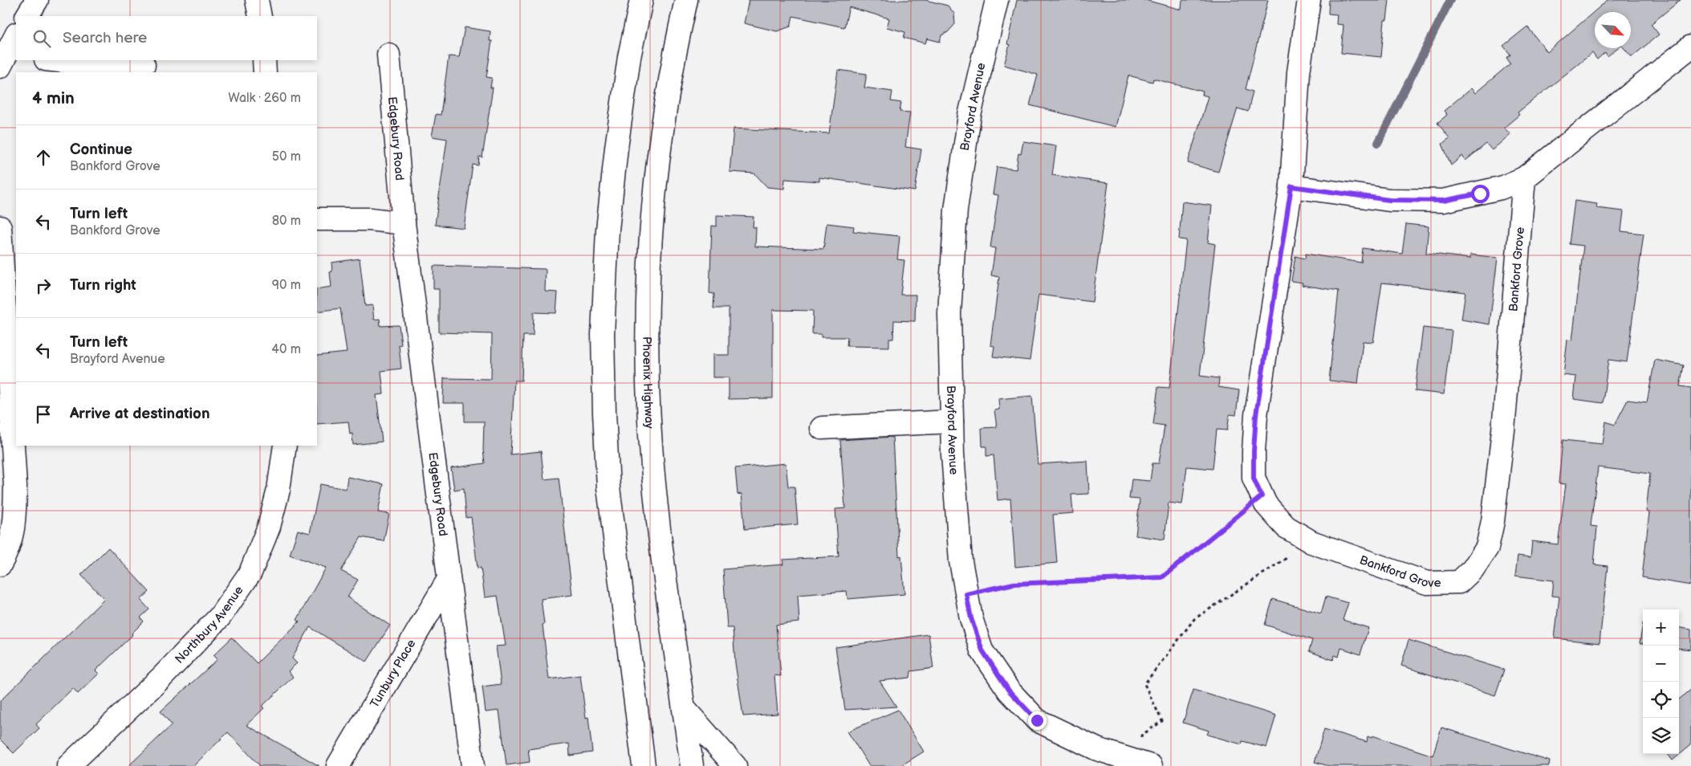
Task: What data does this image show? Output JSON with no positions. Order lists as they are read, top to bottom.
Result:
{
  "streets": {
    "street": [
      "Brayford Avenue",
      "Edgebury Road",
      "Bankford Grove",
      "Phoenix Highway",
      "Northbury Avenue",
      "Tunbury Place"
    ]
  },
  "crossings": [
    ["Edgebury Road", "Tunbury Place"]
  ],
  "north": "bottom right",
  "page": {
    "search": "Search here",
    "heading": ["4 min", "Walk · 260 m"],
    "list": [
      ["Continue", "Bankford Grove", "50 m"],
      ["Turn left", "Bankford Grove", "80 m"],
      ["Turn right", "90 m"],
      ["Turn left", "Brayford Avenue", "40 m"],
      "Arrive at destination"
    ],
    "map_buttons": ["+", "−"]
  }
}
